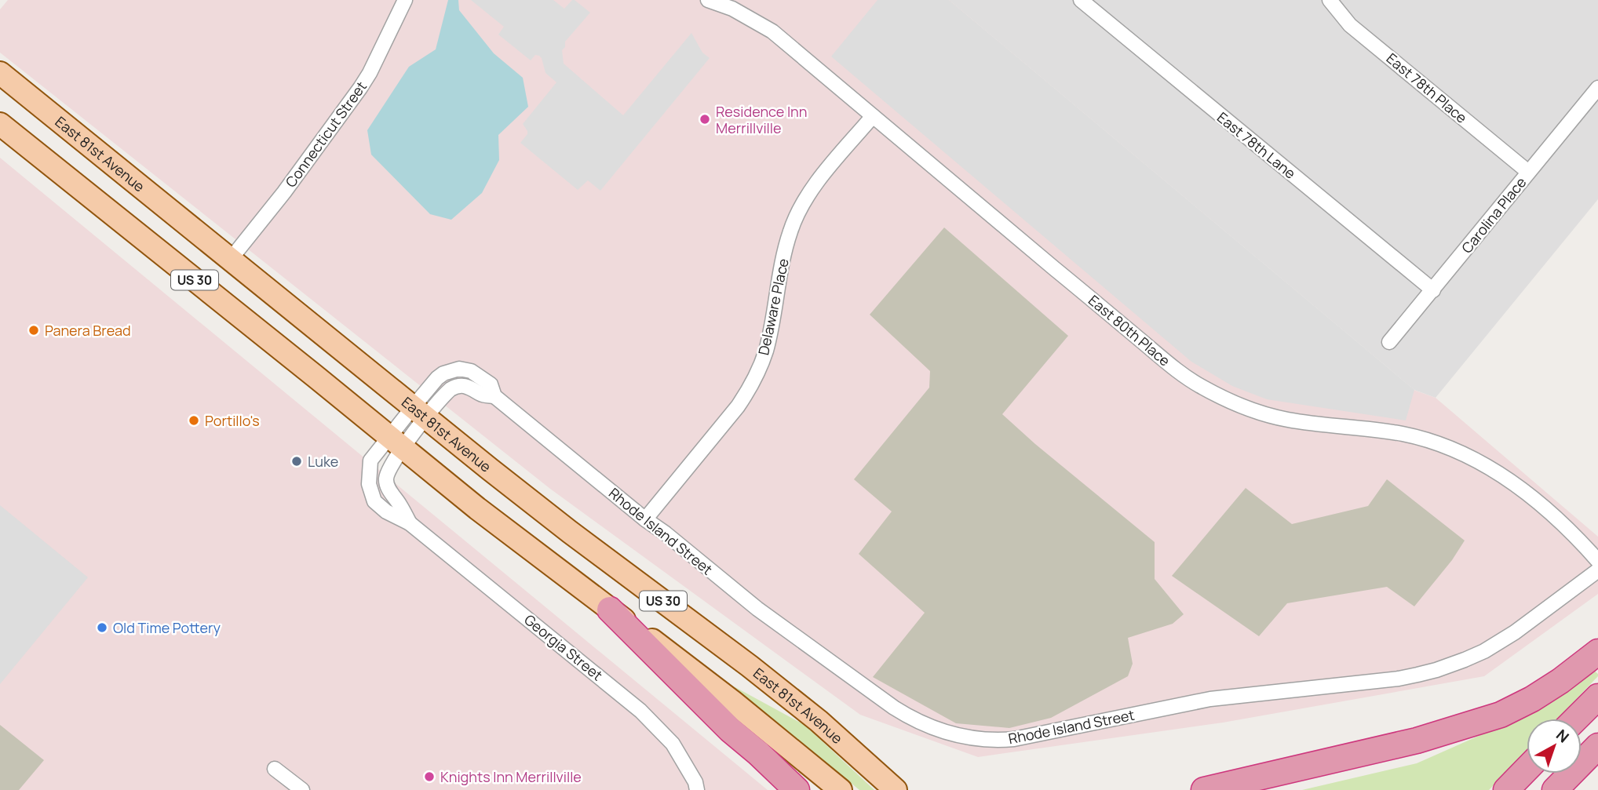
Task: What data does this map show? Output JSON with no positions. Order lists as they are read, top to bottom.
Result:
{
  "streets": {
    "main road": ["East 81st Avenue", "US 30"],
    "street": [
      "East 78th Place",
      "Connecticut Street",
      "East 78th Lane",
      "Carolina Place",
      "Delaware Place",
      "East 80th Place",
      "Rhode Island Street",
      "Georgia Street"
    ]
  },
  "crossings": [
    ["East 78th Place", "Carolina Place"],
    ["Connecticut Street", "East 81st Avenue"],
    ["East 78th Lane", "Carolina Place"],
    ["East 81st Avenue", "Rhode Island Street"],
    ["US 30", "Rhode Island Street"],
    ["US 30", "Georgia Street"],
    ["Delaware Place", "East 80th Place"],
    ["Delaware Place", "Rhode Island Street"],
    ["Rhode Island Street", "Georgia Street"]
  ],
  "places": [
    "Residence Inn Merrillville",
    "Panera Bread",
    "Portillo's",
    "Luke",
    "Old Time Pottery",
    "Knights Inn Merrillville"
  ],
  "north": "top right"
}
